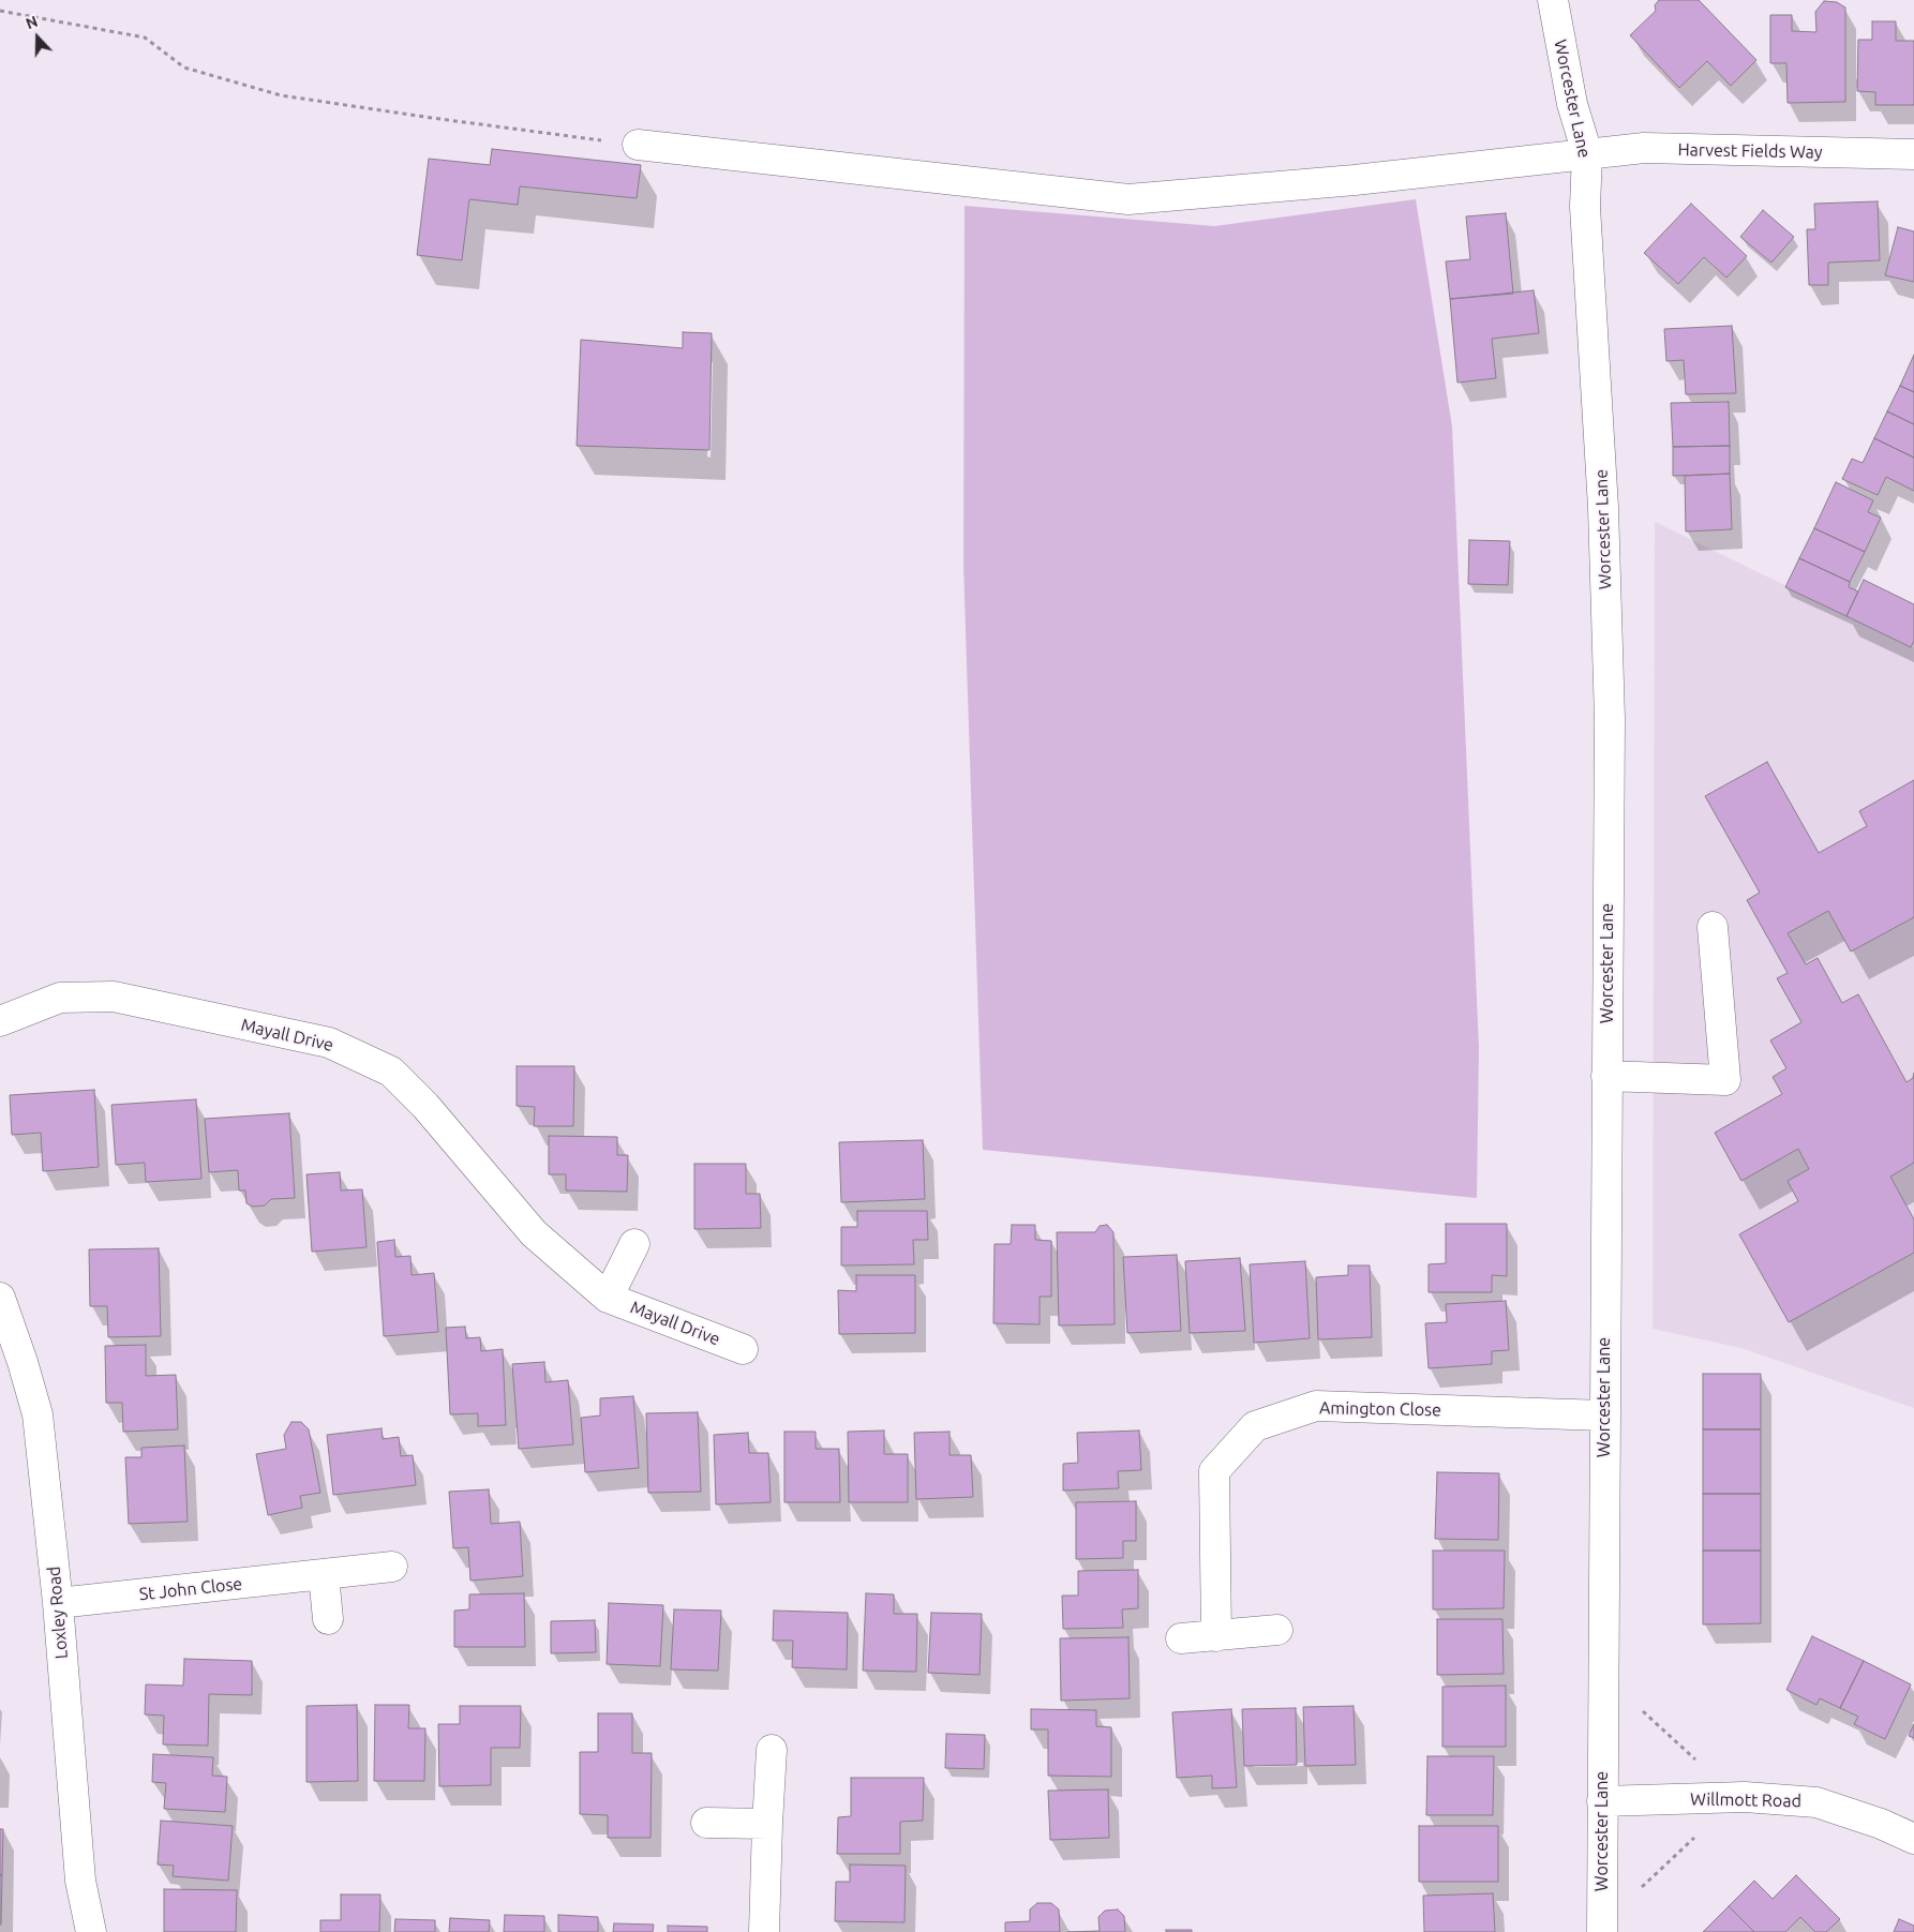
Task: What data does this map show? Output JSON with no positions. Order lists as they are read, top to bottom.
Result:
{
  "streets": {
    "street": [
      "Worcester Lane",
      "Harvest Fields Way",
      "Mayall Drive",
      "Amington Close",
      "St John Close",
      "Loxley Road",
      "Willmott Road"
    ]
  },
  "crossings": [
    ["Worcester Lane", "Harvest Fields Way"],
    ["Worcester Lane", "Amington Close"],
    ["Worcester Lane", "Willmott Road"],
    ["St John Close", "Loxley Road"]
  ],
  "north": "top"
}
